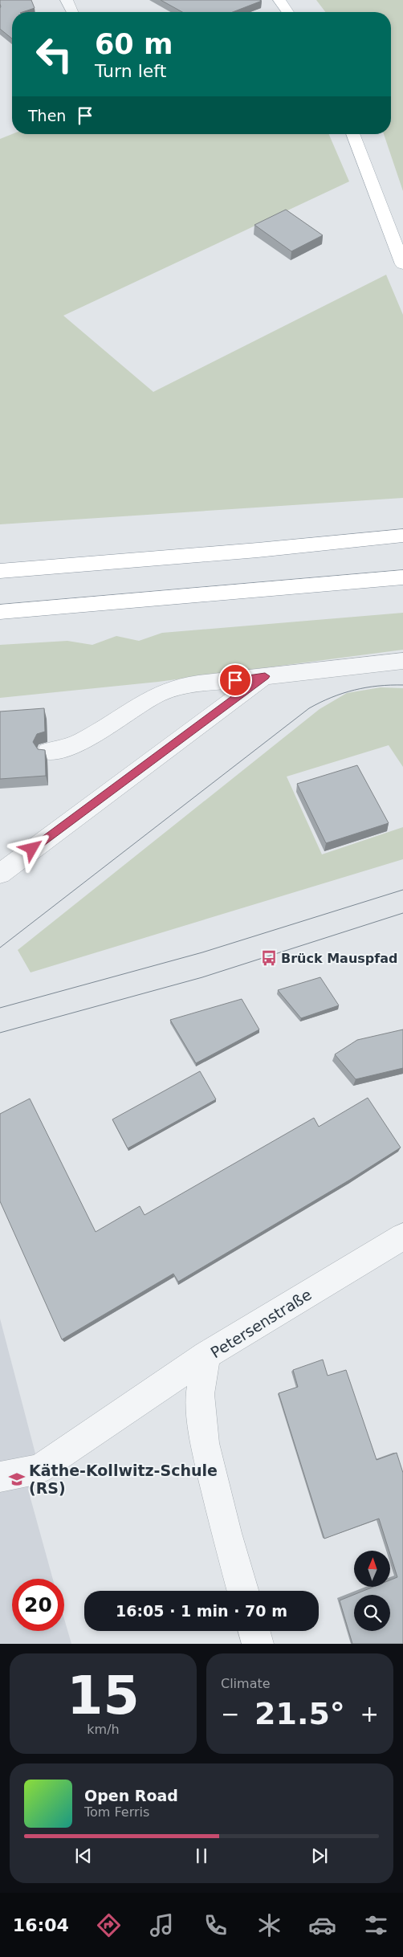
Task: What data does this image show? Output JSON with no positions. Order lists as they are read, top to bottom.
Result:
{
  "streets": {
    "street": ["Petersenstraße"]
  },
  "places": {
    "bus stop": ["Brück Mauspfad"],
    "school or university": ["Käthe-Kollwitz-Schule (RS)"]
  },
  "north": "top",
  "page": {
    "turn": ["60 m", "Turn left"],
    "then": "Then",
    "limit": "20",
    "trip": "16:05 · 1 min · 70 m",
    "tile": [
      ["15", "km/h"],
      "Climate"
    ],
    "heat": ["−", "21.5°", "+"],
    "song": ["Open Road", "Tom Ferris"],
    "tabs": "16:04"
  }
}
